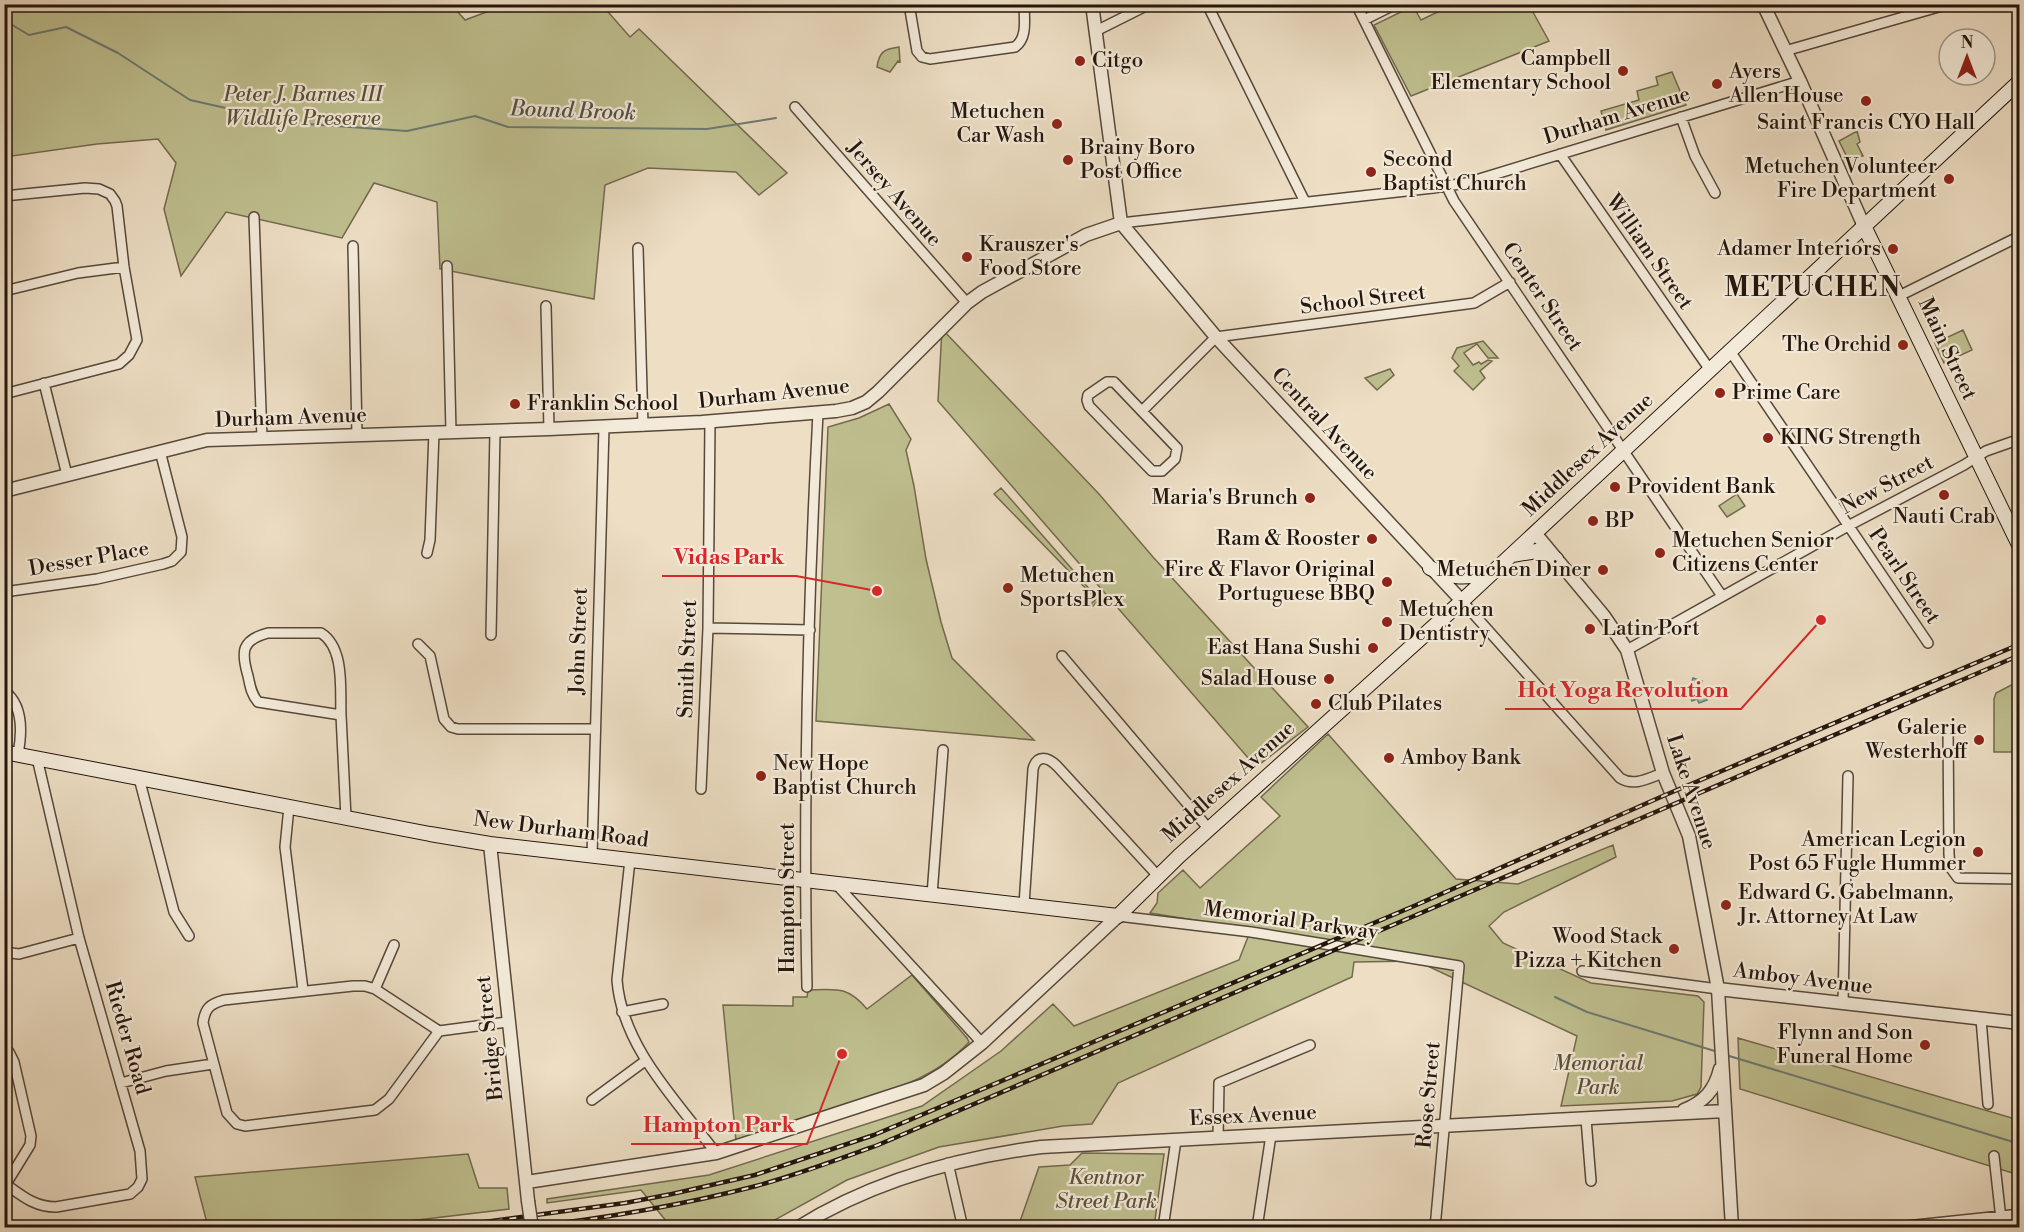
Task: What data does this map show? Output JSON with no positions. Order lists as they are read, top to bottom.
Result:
{
  "streets": {
    "main road": ["Main Street", "Middlesex Avenue", "New Durham Road"],
    "street": [
      "Durham Avenue",
      "Jersey Avenue",
      "William Street",
      "Center Street",
      "School Street",
      "Central Avenue",
      "New Street",
      "Desser Place",
      "Pearl Street",
      "John Street",
      "Smith Street",
      "Lake Avenue",
      "Hampton Street",
      "Memorial Parkway",
      "Amboy Avenue",
      "Rieder Road",
      "Bridge Street",
      "Rose Street",
      "Essex Avenue"
    ]
  },
  "crossings": [
    ["Durham Avenue", "Jersey Avenue"],
    ["Durham Avenue", "William Street"],
    ["Durham Avenue", "Center Street"],
    ["Durham Avenue", "Main Street"],
    ["Durham Avenue", "Central Avenue"],
    ["Durham Avenue", "Desser Place"],
    ["Durham Avenue", "John Street"],
    ["Durham Avenue", "Smith Street"],
    ["Durham Avenue", "Hampton Street"],
    ["William Street", "Middlesex Avenue"],
    ["Center Street", "School Street"],
    ["Center Street", "Middlesex Avenue"],
    ["Center Street", "New Street"],
    ["School Street", "Central Avenue"],
    ["Main Street", "Middlesex Avenue"],
    ["Main Street", "New Street"],
    ["Central Avenue", "Middlesex Avenue"],
    ["Central Avenue", "Lake Avenue"],
    ["Middlesex Avenue", "Pearl Street"],
    ["Middlesex Avenue", "Lake Avenue"],
    ["Middlesex Avenue", "New Durham Road"],
    ["Middlesex Avenue", "Memorial Parkway"],
    ["Middlesex Avenue", "Bridge Street"],
    ["New Street", "Pearl Street"],
    ["New Street", "Lake Avenue"],
    ["John Street", "New Durham Road"],
    ["Lake Avenue", "Amboy Avenue"],
    ["New Durham Road", "Hampton Street"],
    ["New Durham Road", "Memorial Parkway"],
    ["New Durham Road", "Rieder Road"],
    ["New Durham Road", "Bridge Street"],
    ["Memorial Parkway", "Rose Street"],
    ["Rose Street", "Essex Avenue"]
  ],
  "districts": ["METUCHEN"],
  "water": ["Bound Brook"],
  "parks": ["Peter J. Barnes III Wildlife Preserve", "Memorial Park", "Kentnor Street Park"],
  "places": [
    "Citgo",
    "Campbell Elementary School",
    "Ayers Allen House",
    "Saint Francis CYO Hall",
    "Metuchen Car Wash",
    "Brainy Boro Post Office",
    "Second Baptist Church",
    "Metuchen Volunteer Fire Department",
    "Adamer Interiors",
    "Krauszer's Food Store",
    "The Orchid",
    "Prime Care",
    "Franklin School",
    "KING Strength",
    "Provident Bank",
    "Nauti Crab",
    "Maria's Brunch",
    "BP",
    "Ram & Rooster",
    "Metuchen Senior Citizens Center",
    "Metuchen Diner",
    "Fire & Flavor Original Portuguese BBQ",
    "Metuchen SportsPlex",
    "Vidas Park",
    "Hot Yoga Revolution",
    "Metuchen Dentistry",
    "Latin Port",
    "East Hana Sushi",
    "Salad House",
    "Club Pilates",
    "Galerie Westerhoff",
    "Amboy Bank",
    "New Hope Baptist Church",
    "American Legion Post 65 Fugle Hummer",
    "Edward G. Gabelmann, Jr. Attorney At Law",
    "Wood Stack Pizza + Kitchen",
    "Flynn and Son Funeral Home",
    "Hampton Park"
  ],
  "north": "top"
}
